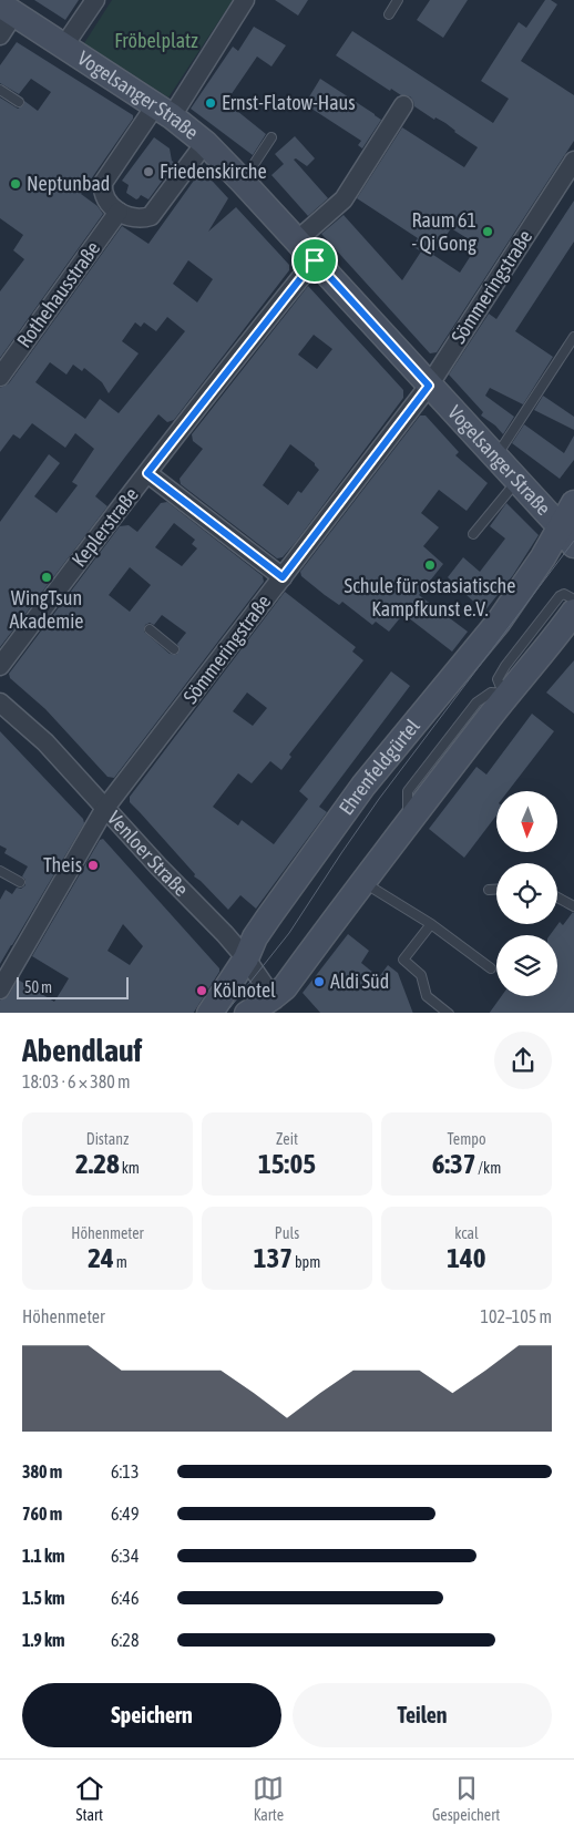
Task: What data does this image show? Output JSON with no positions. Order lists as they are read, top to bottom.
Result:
{
  "streets": {
    "main road": ["Vogelsanger Straße", "Ehrenfeldgürtel"],
    "street": [
      "Sömmeringstraße",
      "Rothehausstraße",
      "Keplerstraße",
      "Venloer Straße"
    ]
  },
  "crossings": [
    ["Vogelsanger Straße", "Sömmeringstraße"],
    ["Vogelsanger Straße", "Keplerstraße"],
    ["Vogelsanger Straße", "Ehrenfeldgürtel"],
    ["Sömmeringstraße", "Venloer Straße"],
    ["Ehrenfeldgürtel", "Venloer Straße"]
  ],
  "parks": ["Fröbelplatz"],
  "places": [
    "Ernst-Flatow-Haus",
    "Friedenskirche",
    "Neptunbad",
    "Raum 61 - Qi Gong",
    "Schule für ostasiatische Kampfkunst e.V.",
    "WingTsun Akademie",
    "Theis",
    "Aldi Süd",
    "Kölnotel"
  ],
  "scale_bar": "50 m",
  "north": "bottom",
  "page": {
    "scale": "50 m",
    "heading": ["Abendlauf", "18:03 · 6 × 380 m"],
    "stats": [
      ["Distanz", "2.28 km"],
      ["Zeit", "15:05"],
      ["Tempo", "6:37 /km"],
      ["Höhenmeter", "24 m"],
      ["Puls", "137 bpm"],
      ["kcal", "140"]
    ],
    "chart": ["Höhenmeter", "102–105 m"],
    "list": [
      {
        "name": "380 m",
        "note": "6:13"
      },
      {
        "name": "760 m",
        "note": "6:49"
      },
      {
        "name": "1.1 km",
        "note": "6:34"
      },
      {
        "name": "1.5 km",
        "note": "6:46"
      },
      {
        "name": "1.9 km",
        "note": "6:28"
      }
    ],
    "buttons": ["Speichern", "Teilen"],
    "tabs": ["Start", "Karte", "Gespeichert"]
  }
}
